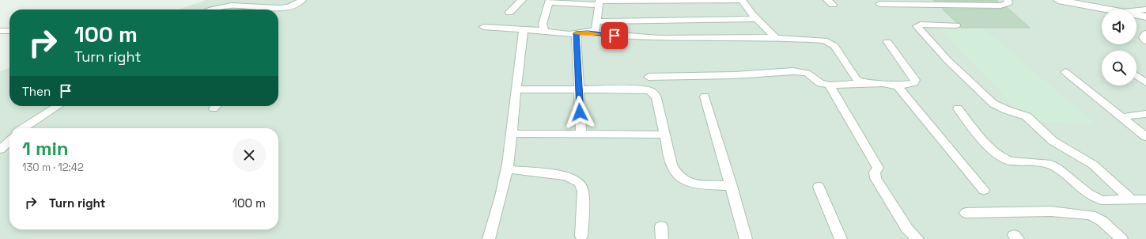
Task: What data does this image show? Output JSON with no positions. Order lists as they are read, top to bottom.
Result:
{
  "page": {
    "turn": ["100 m", "Turn right"],
    "then": "Then",
    "heading": ["1 min", "130 m · 12:42"],
    "list": [
      {
        "name": "Turn right",
        "value": "100 m"
      }
    ]
  }
}
